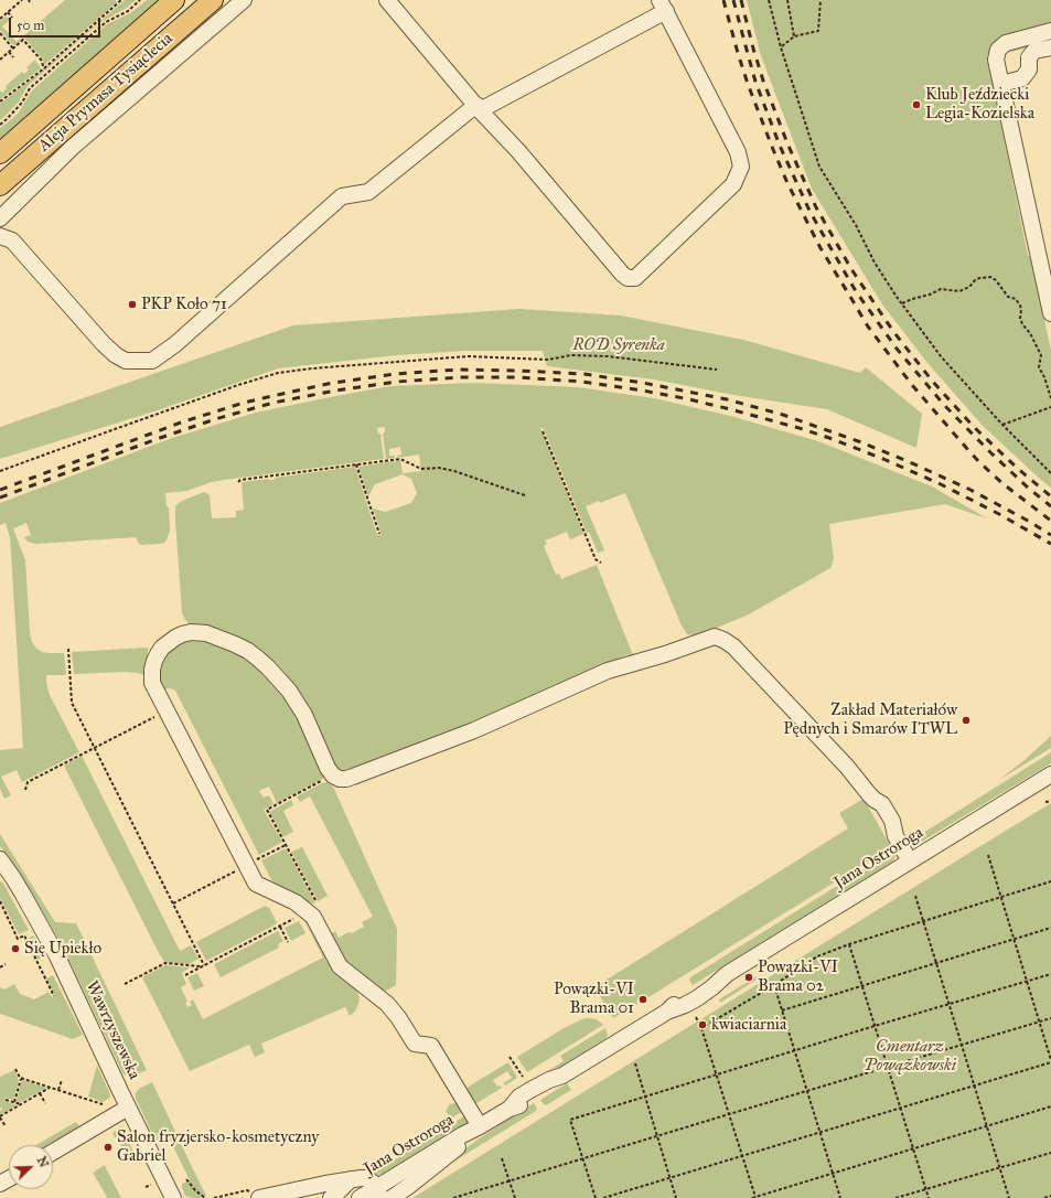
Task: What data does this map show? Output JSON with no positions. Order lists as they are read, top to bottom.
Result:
{
  "streets": {
    "main road": ["Aleja Prymasa Tysiąclecia"],
    "street": ["Jana Ostroroga", "Wawrzyszewska"]
  },
  "parks": ["ROD Syrenka", "Cmentarz Powązkowski"],
  "places": [
    "Klub Jeździecki Legia-Kozielska",
    "PKP Koło 71",
    "Zakład Materiałów Pędnych i Smarów ITWL",
    "Się Upiekło",
    "Powązki-VI Brama 02",
    "Powązki-VI Brama 01",
    "kwiaciarnia",
    "Salon fryzjersko-kosmetyczny Gabriel"
  ],
  "scale_bar": "50 m",
  "north": "top right"
}
